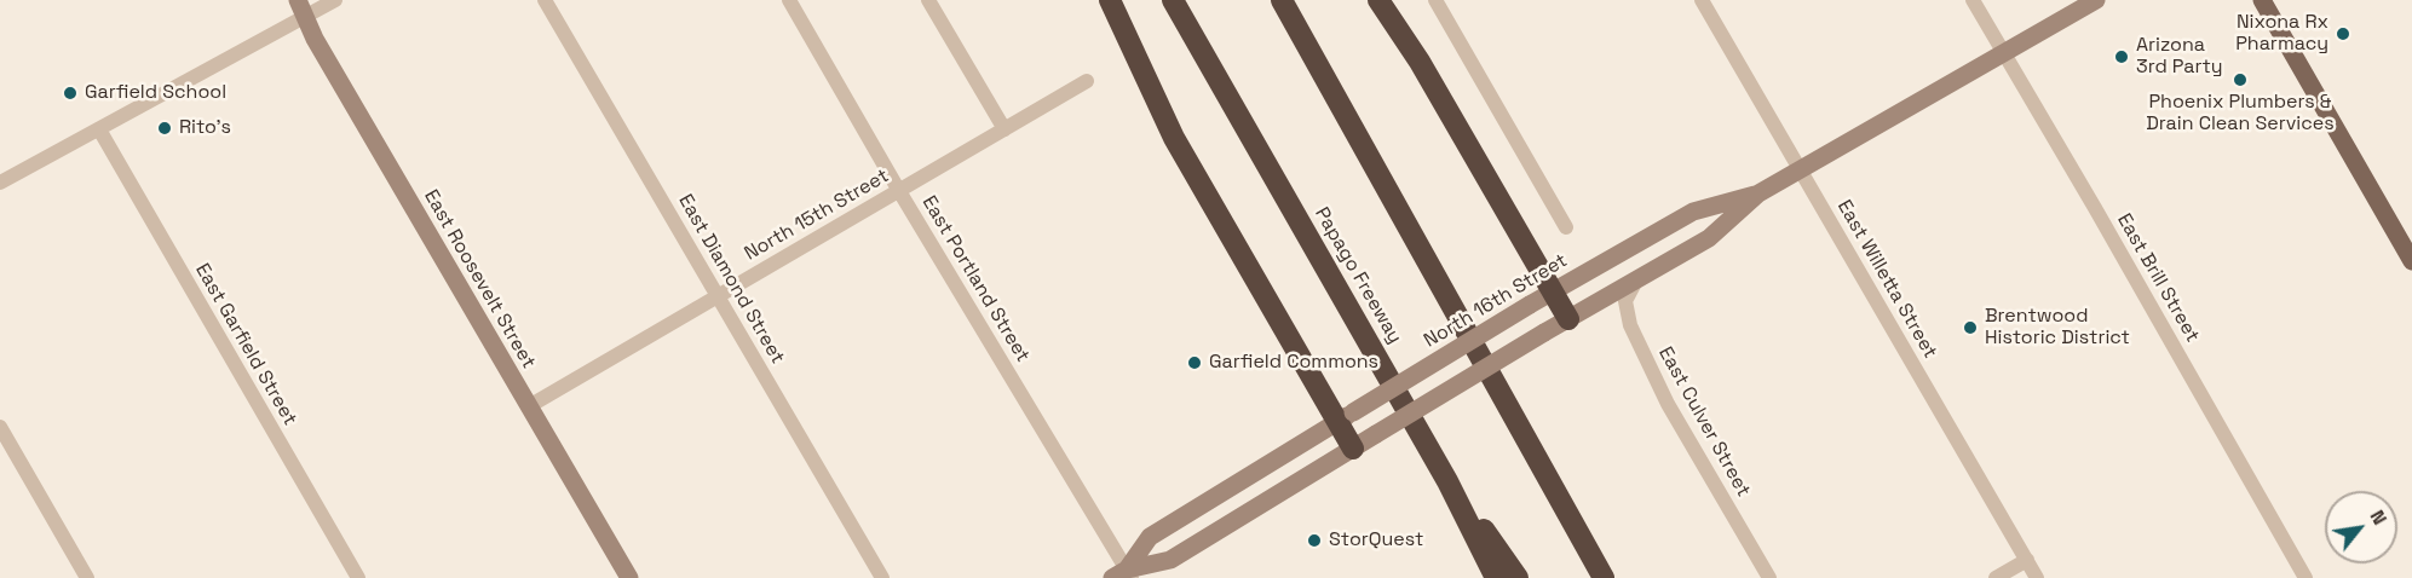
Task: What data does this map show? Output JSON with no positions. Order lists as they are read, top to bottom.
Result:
{
  "streets": {
    "highway": ["Papago Freeway"],
    "main road": ["East Roosevelt Street", "North 16th Street"],
    "street": [
      "North 15th Street",
      "East Brill Street",
      "East Diamond Street",
      "East Portland Street",
      "East Willetta Street",
      "East Garfield Street",
      "East Culver Street"
    ]
  },
  "crossings": [
    ["North 15th Street", "East Roosevelt Street"],
    ["North 15th Street", "East Diamond Street"],
    ["North 15th Street", "East Portland Street"],
    ["East Brill Street", "North 16th Street"],
    ["East Portland Street", "North 16th Street"],
    ["East Willetta Street", "North 16th Street"],
    ["North 16th Street", "East Culver Street"]
  ],
  "places": [
    "Nixona Rx Pharmacy",
    "Arizona 3rd Party",
    "Phoenix Plumbers & Drain Clean Services",
    "Garfield School",
    "Rito's",
    "Brentwood Historic District",
    "Garfield Commons",
    "StorQuest"
  ],
  "north": "top right"
}
